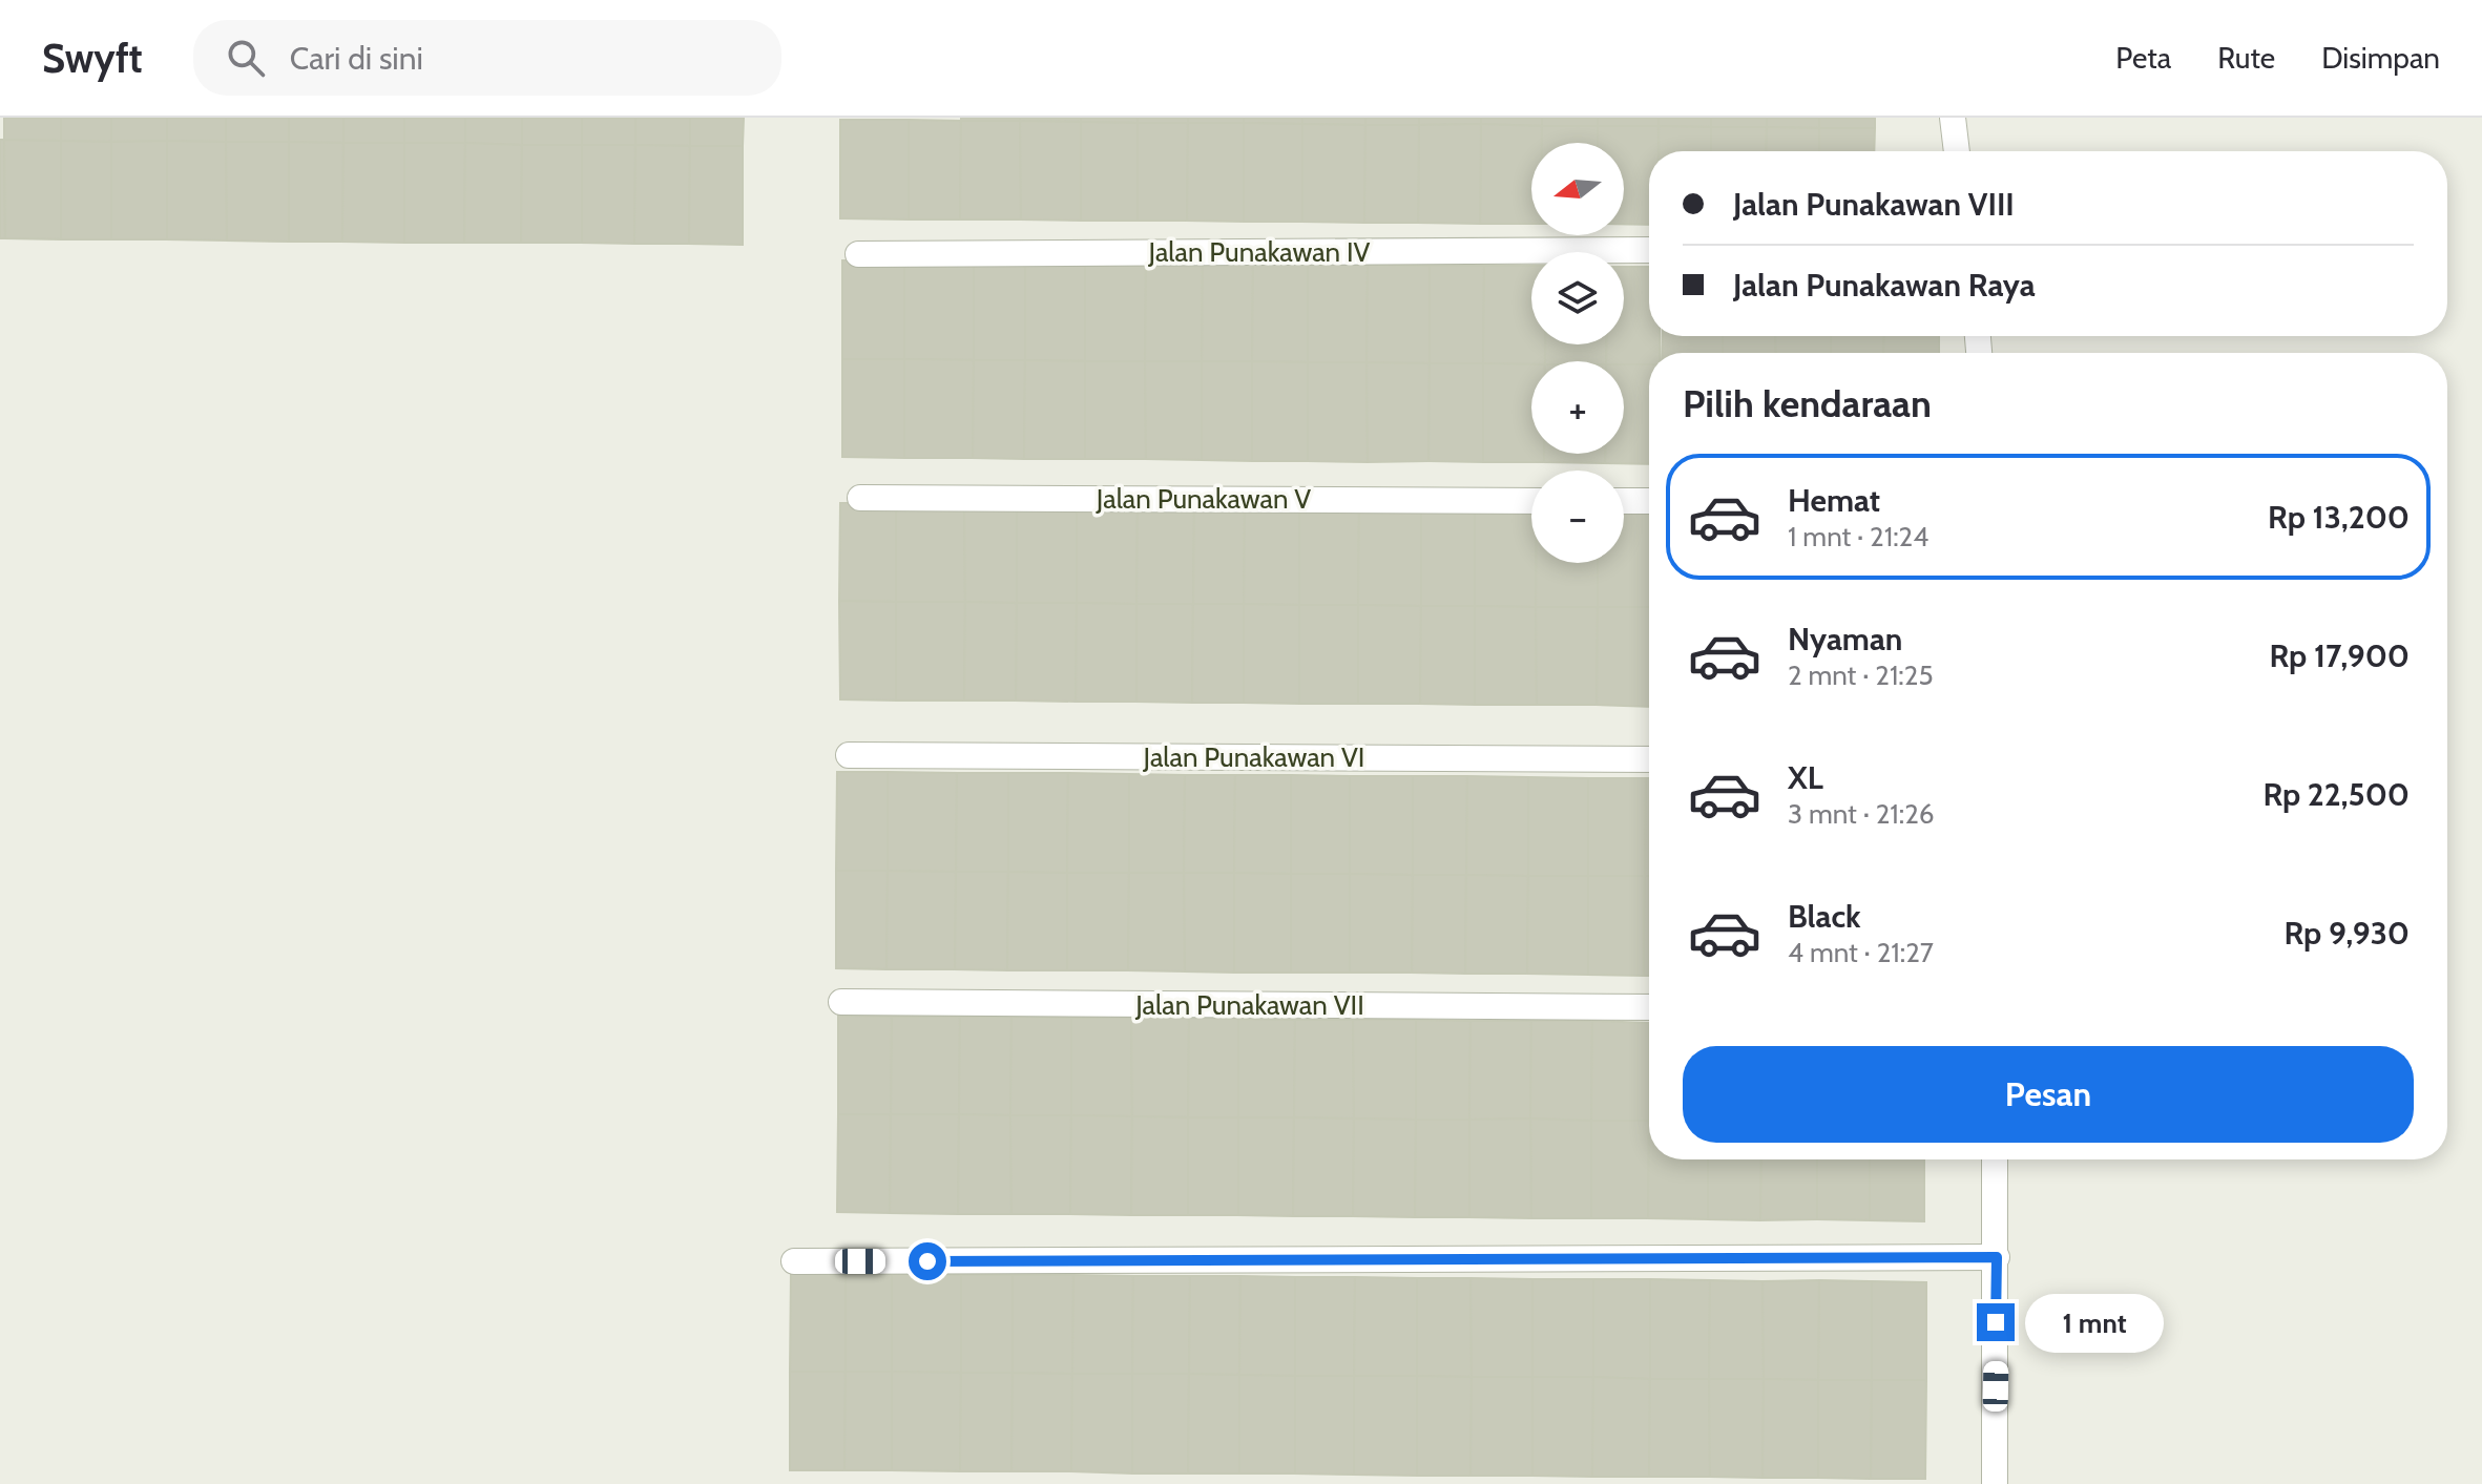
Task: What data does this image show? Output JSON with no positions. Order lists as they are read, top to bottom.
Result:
{
  "streets": {
    "street": [
      "Jalan Punakawan IV",
      "Jalan Punakawan V",
      "Jalan Punakawan VI",
      "Jalan Punakawan VII"
    ]
  },
  "north": "left",
  "page": {
    "header": "Swyft",
    "search": "Cari di sini",
    "nav": ["Peta", "Rute", "Disimpan"],
    "map_buttons": ["+", "−"],
    "banner": ["Jalan Punakawan VIII", "Jalan Punakawan Raya"],
    "heading": "Pilih kendaraan",
    "list": [
      {
        "name": "Hemat",
        "note": "1 mnt · 21:24",
        "value": "Rp 13,200"
      },
      {
        "name": "Nyaman",
        "note": "2 mnt · 21:25",
        "value": "Rp 17,900"
      },
      {
        "name": "XL",
        "note": "3 mnt · 21:26",
        "value": "Rp 22,500"
      },
      {
        "name": "Black",
        "note": "4 mnt · 21:27",
        "value": "Rp 9,930"
      }
    ],
    "buttons": "Pesan",
    "bubble": "1 mnt"
  }
}
